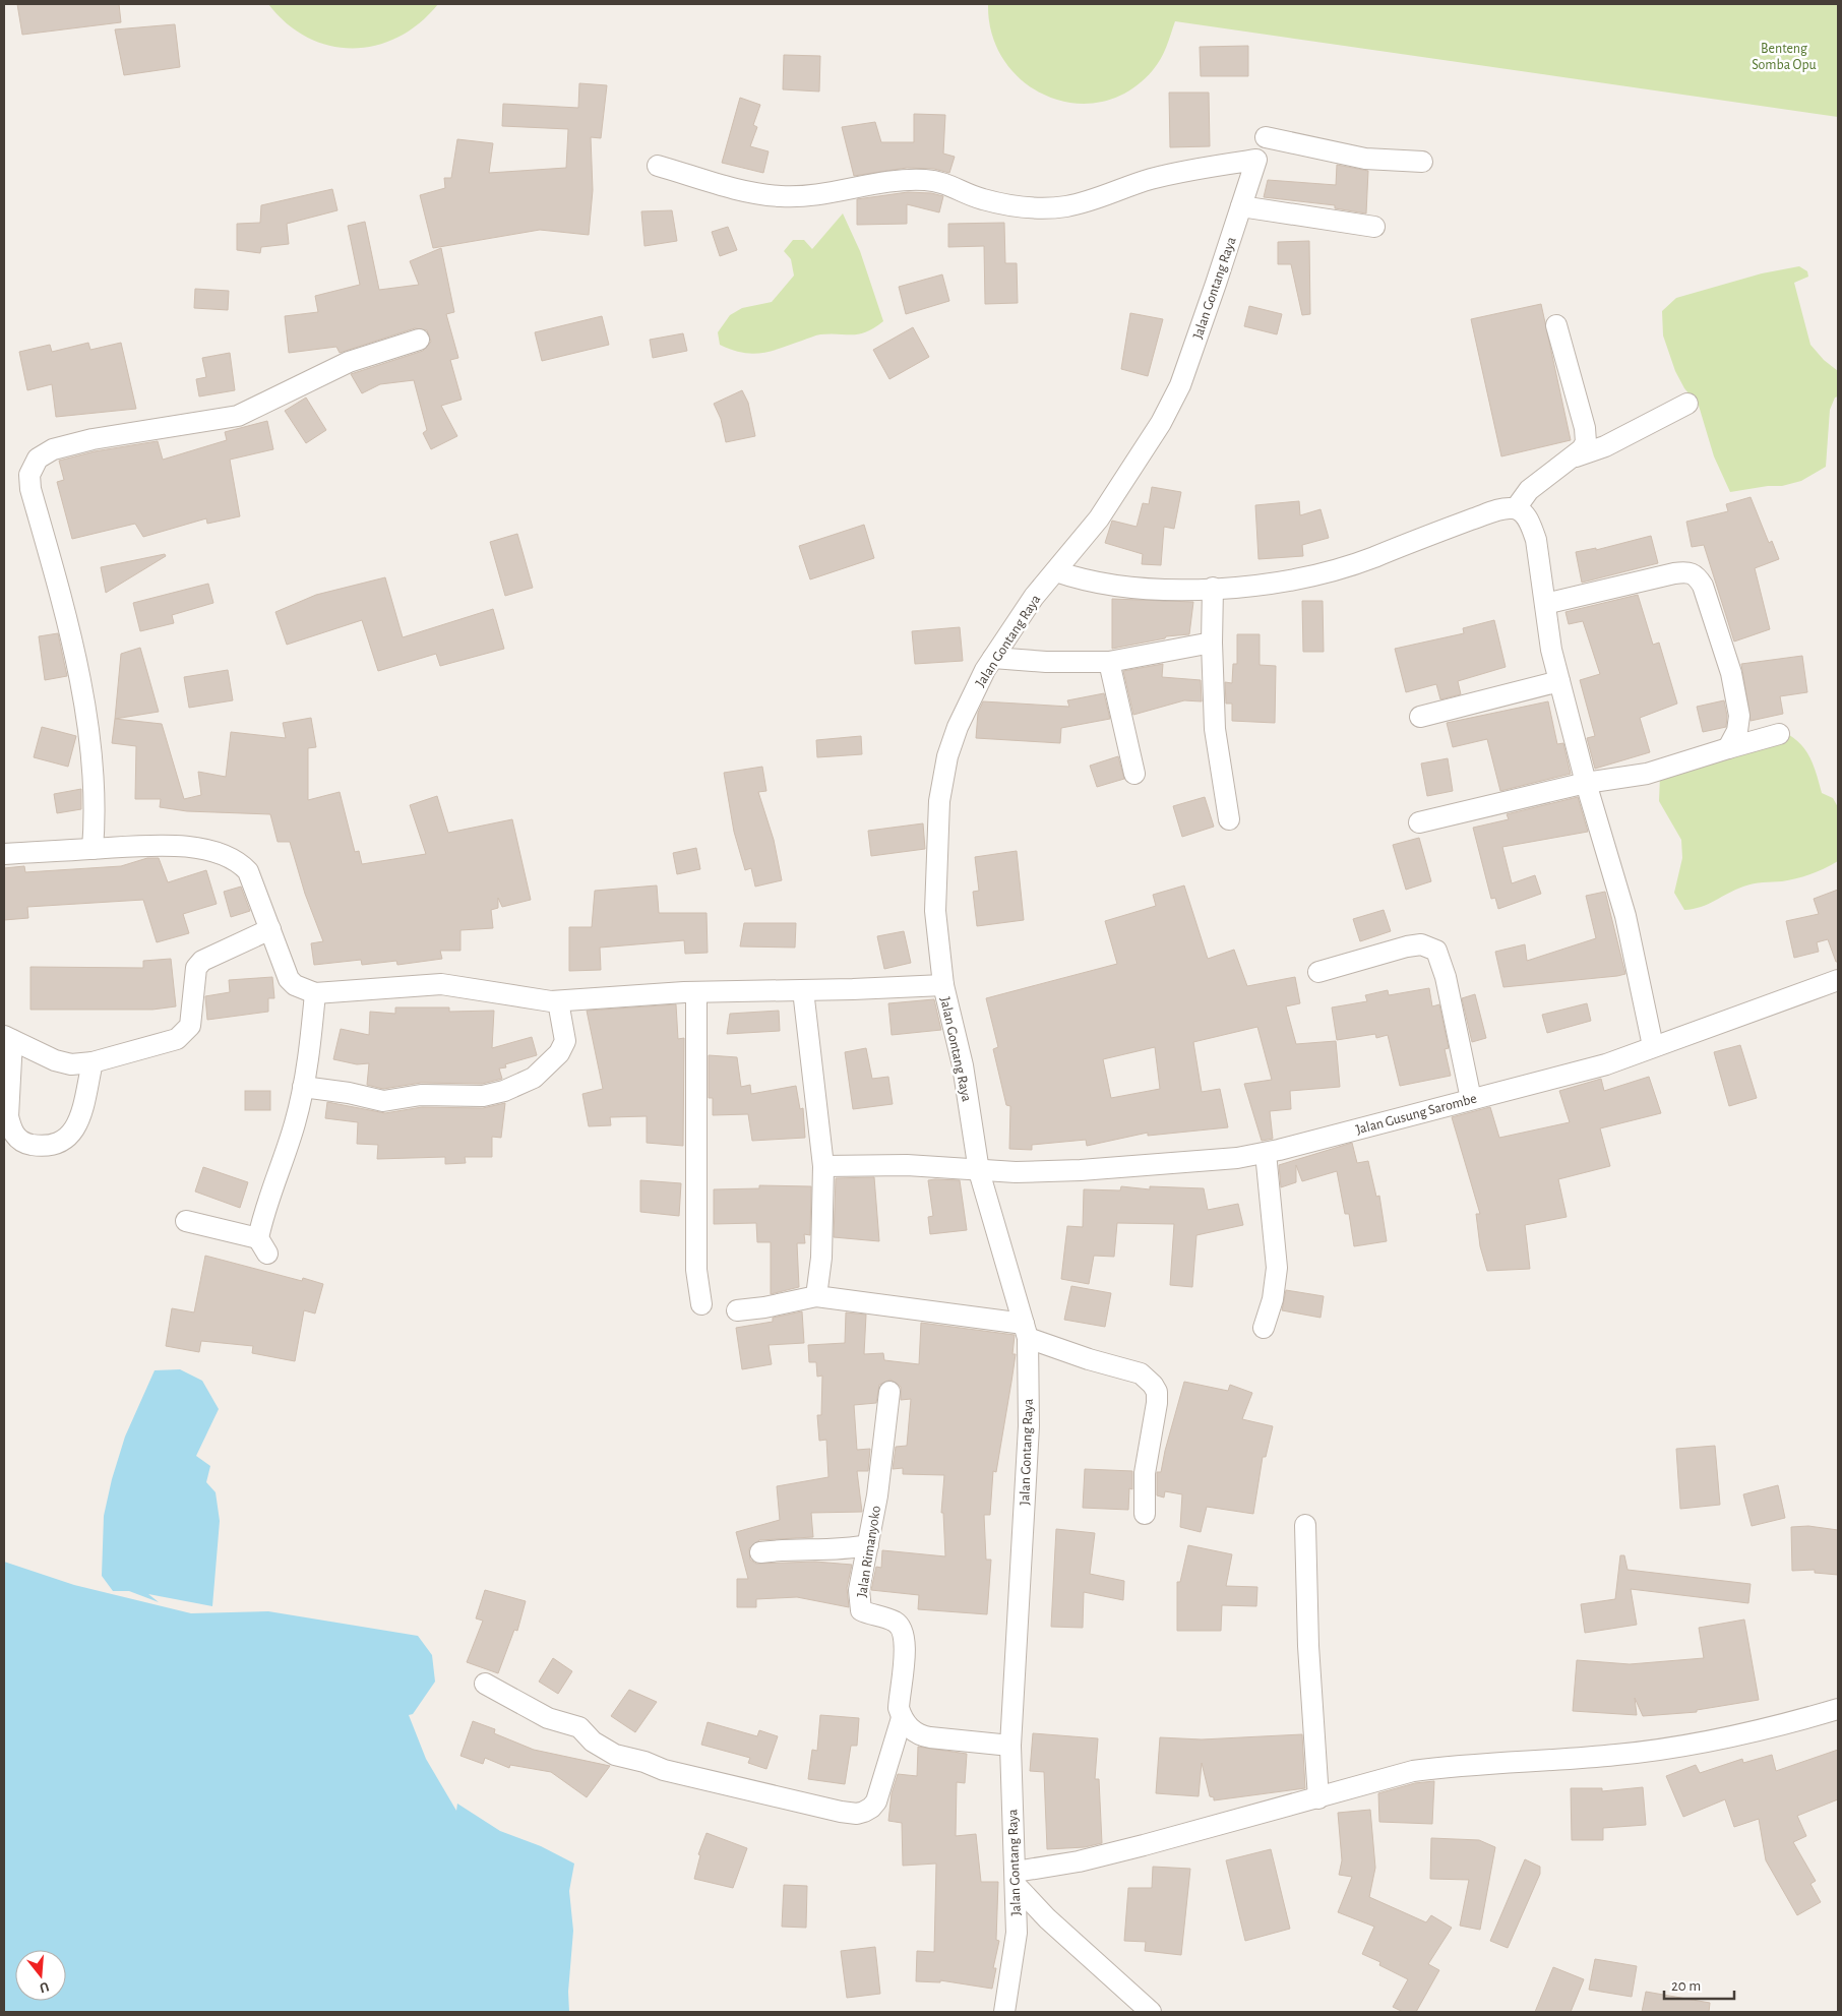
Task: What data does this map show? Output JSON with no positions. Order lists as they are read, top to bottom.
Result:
{
  "streets": {
    "street": ["Jalan Gontang Raya", "Jalan Gusung Sarombe", "Jalan Rimanyoko"]
  },
  "crossings": [
    ["Jalan Gontang Raya", "Jalan Gusung Sarombe"]
  ],
  "parks": ["Benteng Somba Opu"],
  "scale_bar": "20 m",
  "north": "bottom"
}
